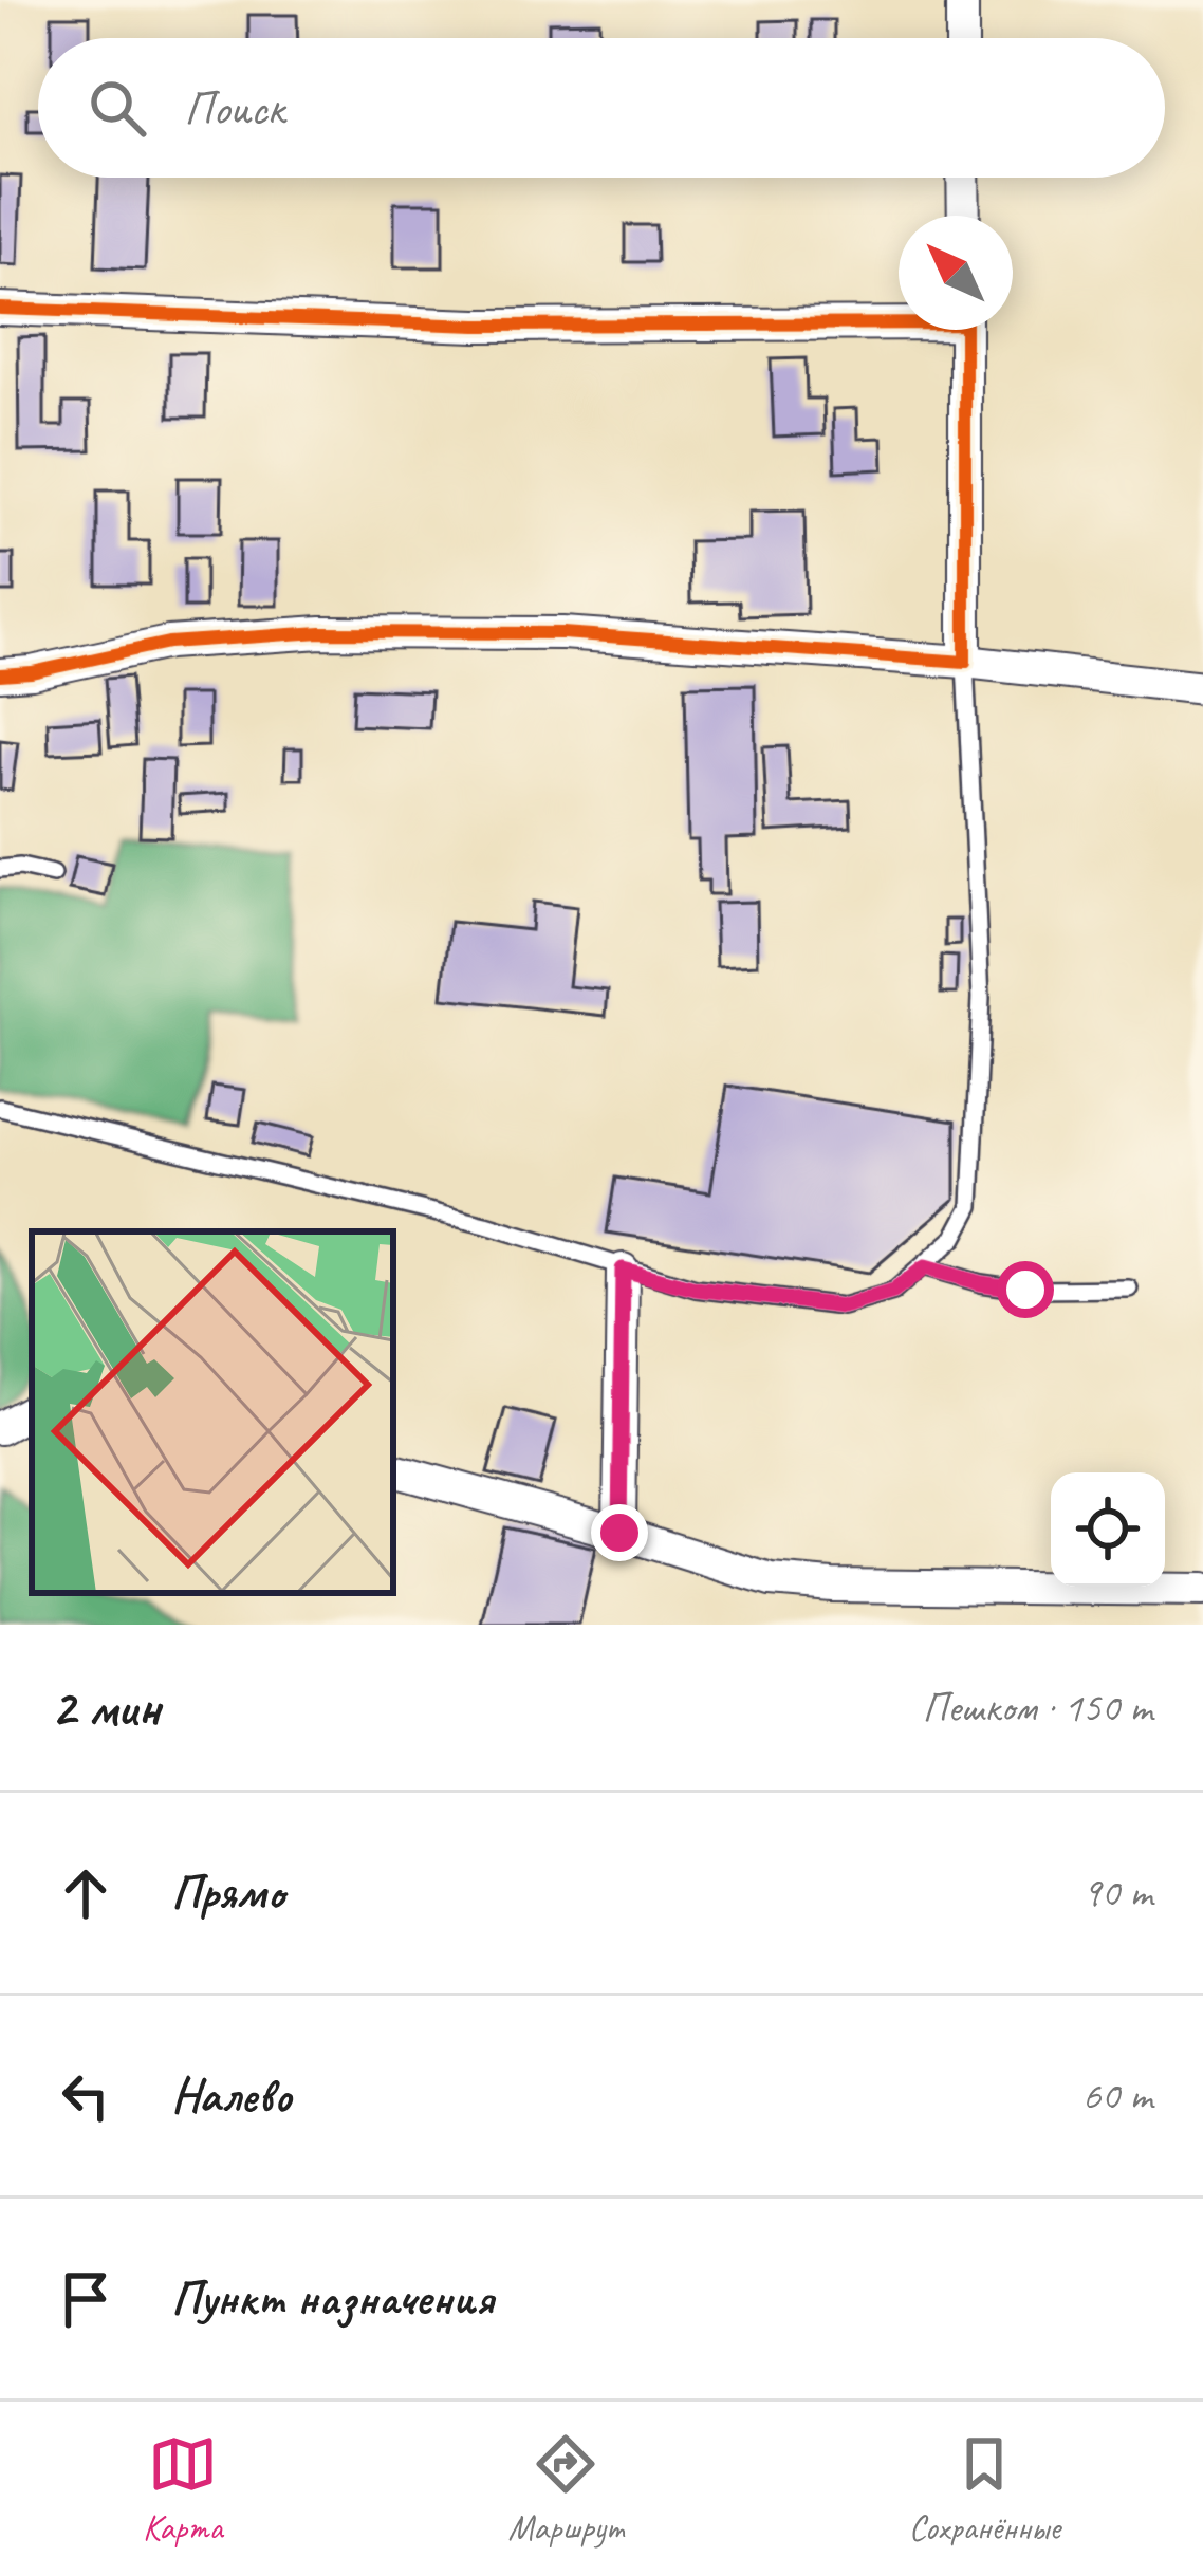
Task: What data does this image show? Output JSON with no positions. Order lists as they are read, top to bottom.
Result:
{
  "north": "top left",
  "page": {
    "search": "Поиск",
    "heading": ["2 мин", "Пешком · 150 m"],
    "list": [
      ["Прямо", "90 m"],
      ["Налево", "60 m"],
      "Пункт назначения"
    ],
    "nav": ["Карта", "Маршрут", "Сохранённые"]
  }
}
